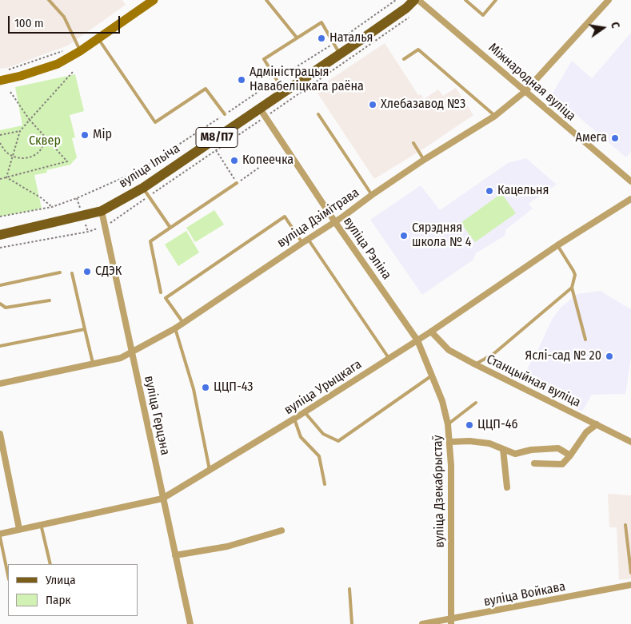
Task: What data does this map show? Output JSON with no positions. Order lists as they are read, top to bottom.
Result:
{
  "streets": {
    "main road": ["М8/П7", "вуліца Ільіча"],
    "street": [
      "Міжнародная вуліца",
      "вуліца Дзімітрава",
      "вуліца Рэпіна",
      "Станцыйная вуліца",
      "вуліца Урыцкага",
      "вуліца Герцэна",
      "вуліца Дзекабрыстаў",
      "вуліца Войкава"
    ]
  },
  "crossings": [
    ["Міжнародная вуліца", "вуліца Дзімітрава"],
    ["вуліца Ільіча", "вуліца Рэпіна"],
    ["вуліца Ільіча", "вуліца Герцэна"],
    ["вуліца Дзімітрава", "вуліца Рэпіна"],
    ["вуліца Дзімітрава", "вуліца Герцэна"],
    ["вуліца Рэпіна", "вуліца Урыцкага"],
    ["вуліца Рэпіна", "вуліца Дзекабрыстаў"],
    ["Станцыйная вуліца", "вуліца Урыцкага"],
    ["вуліца Урыцкага", "вуліца Герцэна"],
    ["вуліца Урыцкага", "вуліца Дзекабрыстаў"],
    ["вуліца Дзекабрыстаў", "вуліца Войкава"]
  ],
  "parks": ["Сквер"],
  "places": [
    "Наталья",
    "Адміністрацыя Навабеліцкага раёна",
    "Хлебазавод №3",
    "Мір",
    "Амега",
    "Копеечка",
    "Кацельня",
    "Сярэдняя школа № 4",
    "СДЭК",
    "Яслі-сад № 20",
    "ЦЦП-43",
    "ЦЦП-46"
  ],
  "legend": ["Улица", "Парк"],
  "scale_bar": "100 m",
  "north": "right"
}
